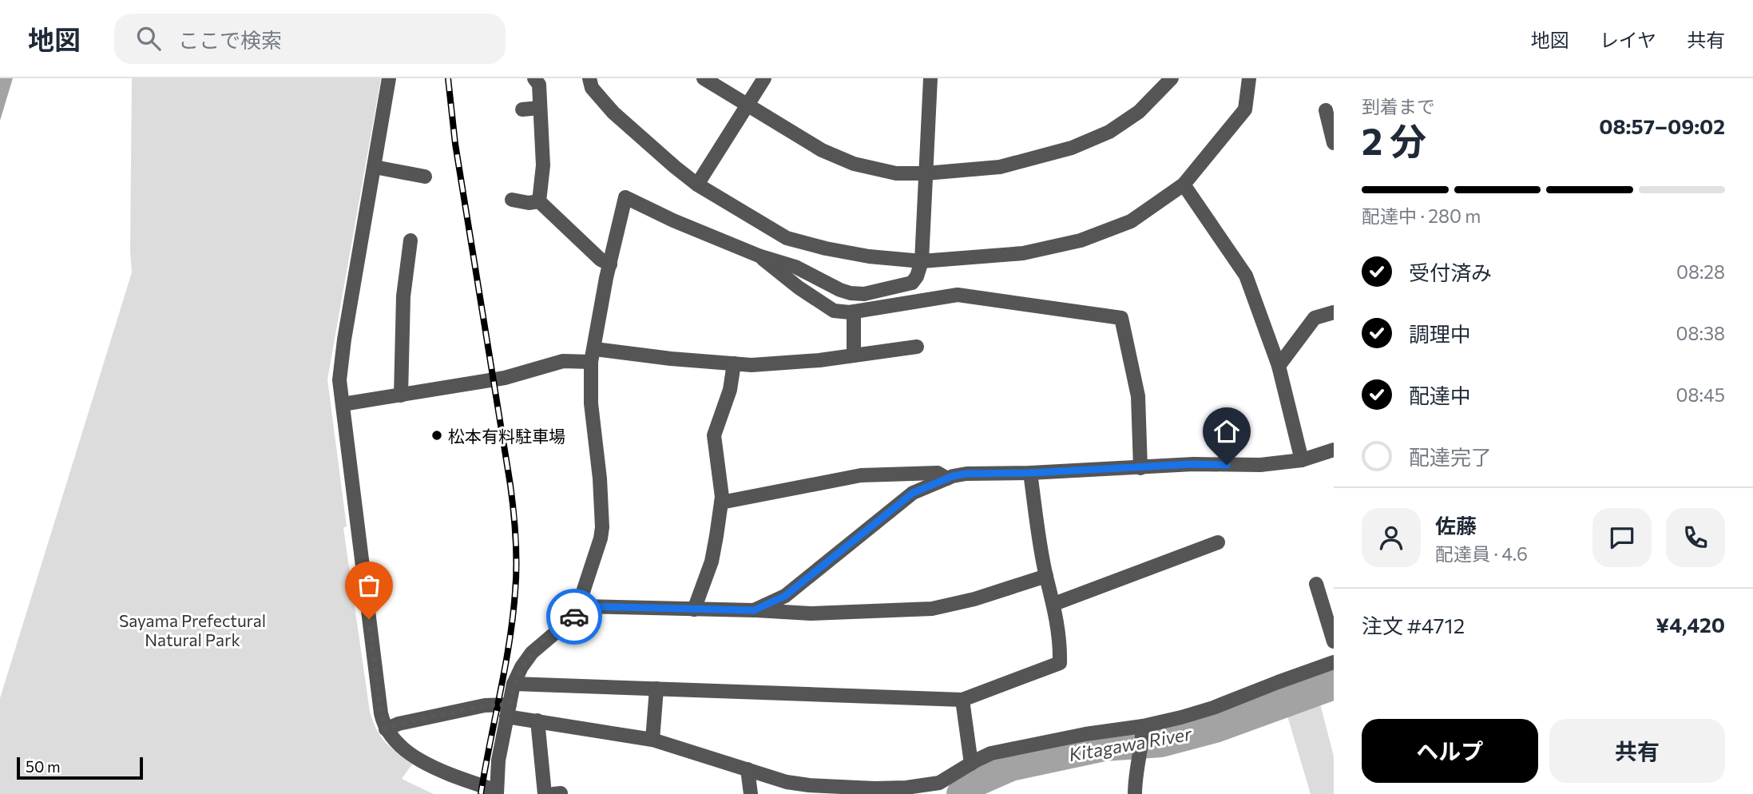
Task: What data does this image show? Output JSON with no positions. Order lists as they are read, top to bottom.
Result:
{
  "water": ["Kitagawa River"],
  "parks": ["Sayama Prefectural Natural Park"],
  "places": ["松本有料駐車場"],
  "scale_bar": "50 m",
  "page": {
    "header": "地図",
    "search": "ここで検索",
    "nav": ["地図", "レイヤ", "共有"],
    "heading": ["2 分", "到着まで", "08:57–09:02"],
    "panel": [
      "佐藤",
      "配達員 · 4.6",
      "注文 #4712",
      "¥4,420"
    ],
    "bar": "配達中 · 280 m",
    "list": [
      ["受付済み", "08:28"],
      ["調理中", "08:38"],
      ["配達中", "08:45"],
      "配達完了"
    ],
    "buttons": ["ヘルプ", "共有"],
    "scale": "50 m"
  }
}
